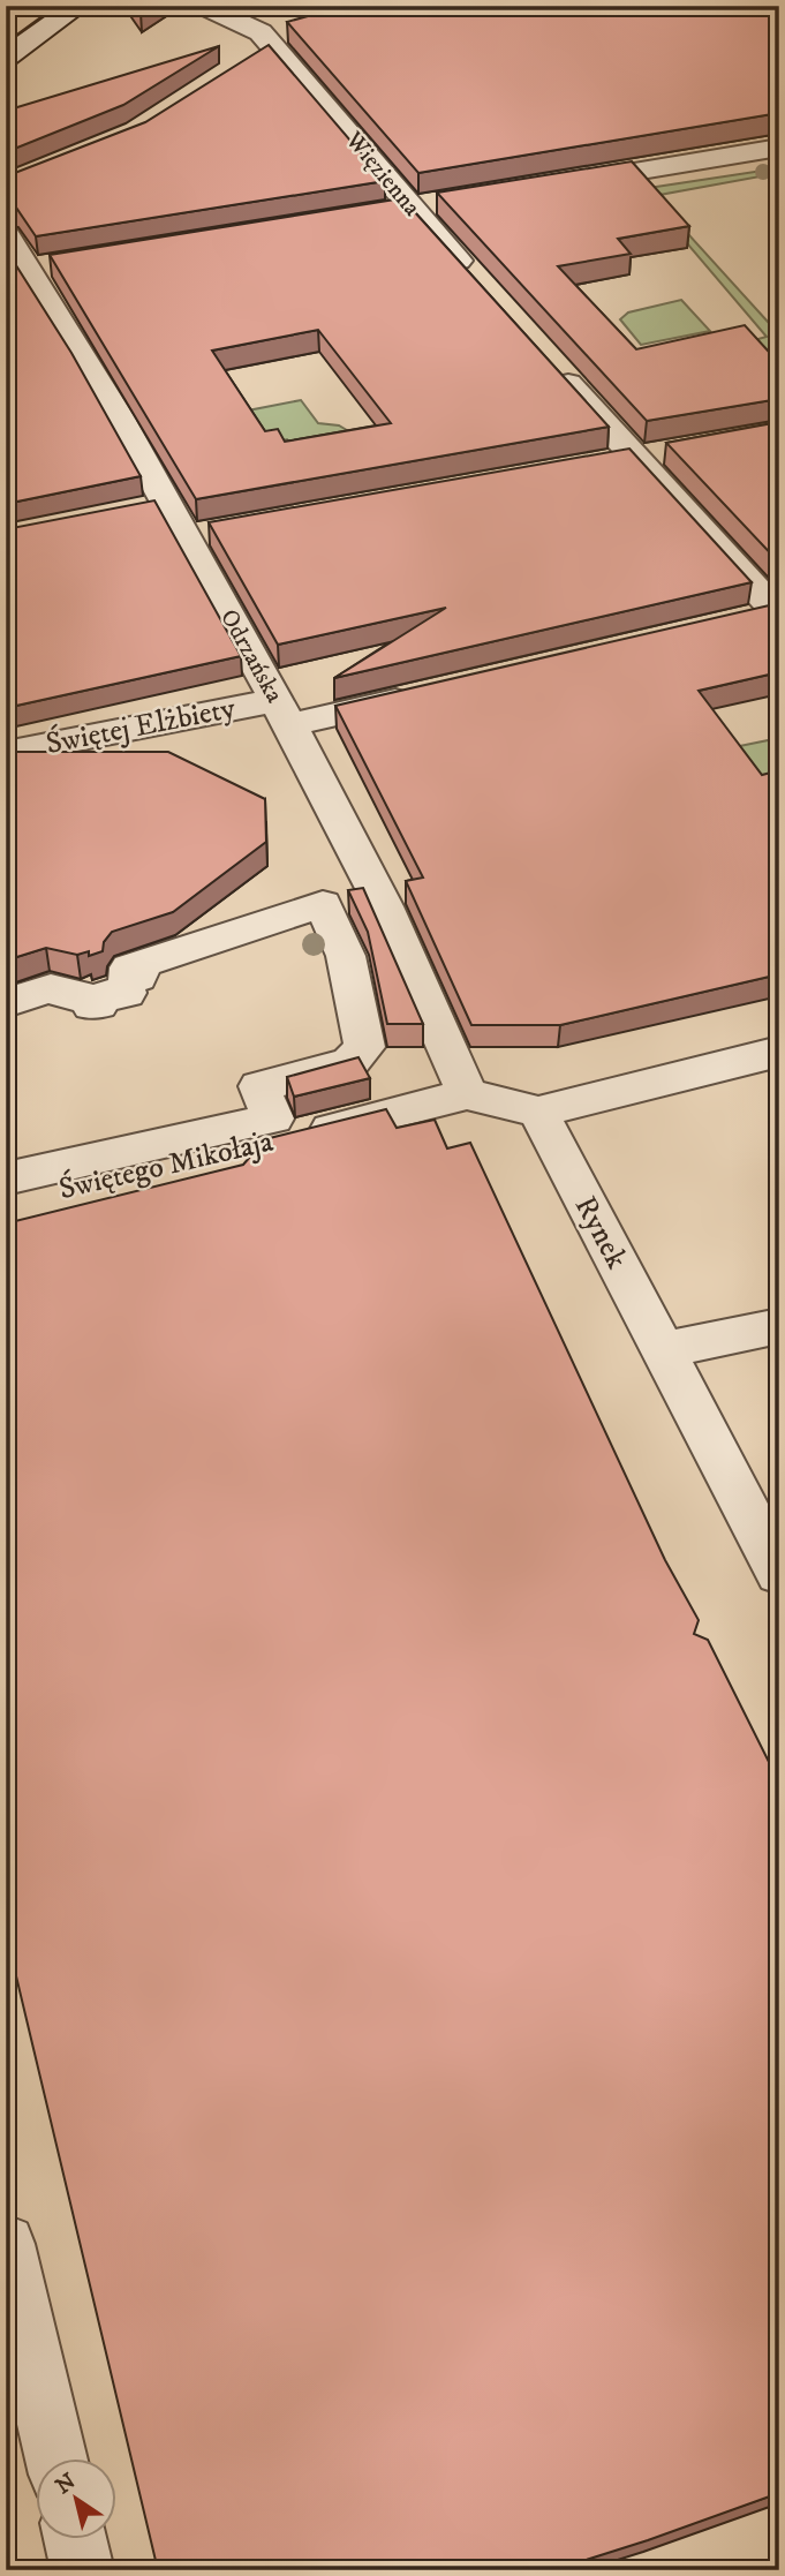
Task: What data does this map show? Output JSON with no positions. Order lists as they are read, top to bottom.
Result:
{
  "streets": {
    "street": [
      "Więzienna",
      "Odrzańska",
      "Świętej Elżbiety",
      "Świętego Mikołaja",
      "Rynek"
    ]
  },
  "crossings": [
    ["Odrzańska", "Świętej Elżbiety"],
    ["Odrzańska", "Świętego Mikołaja"]
  ],
  "north": "top left"
}
